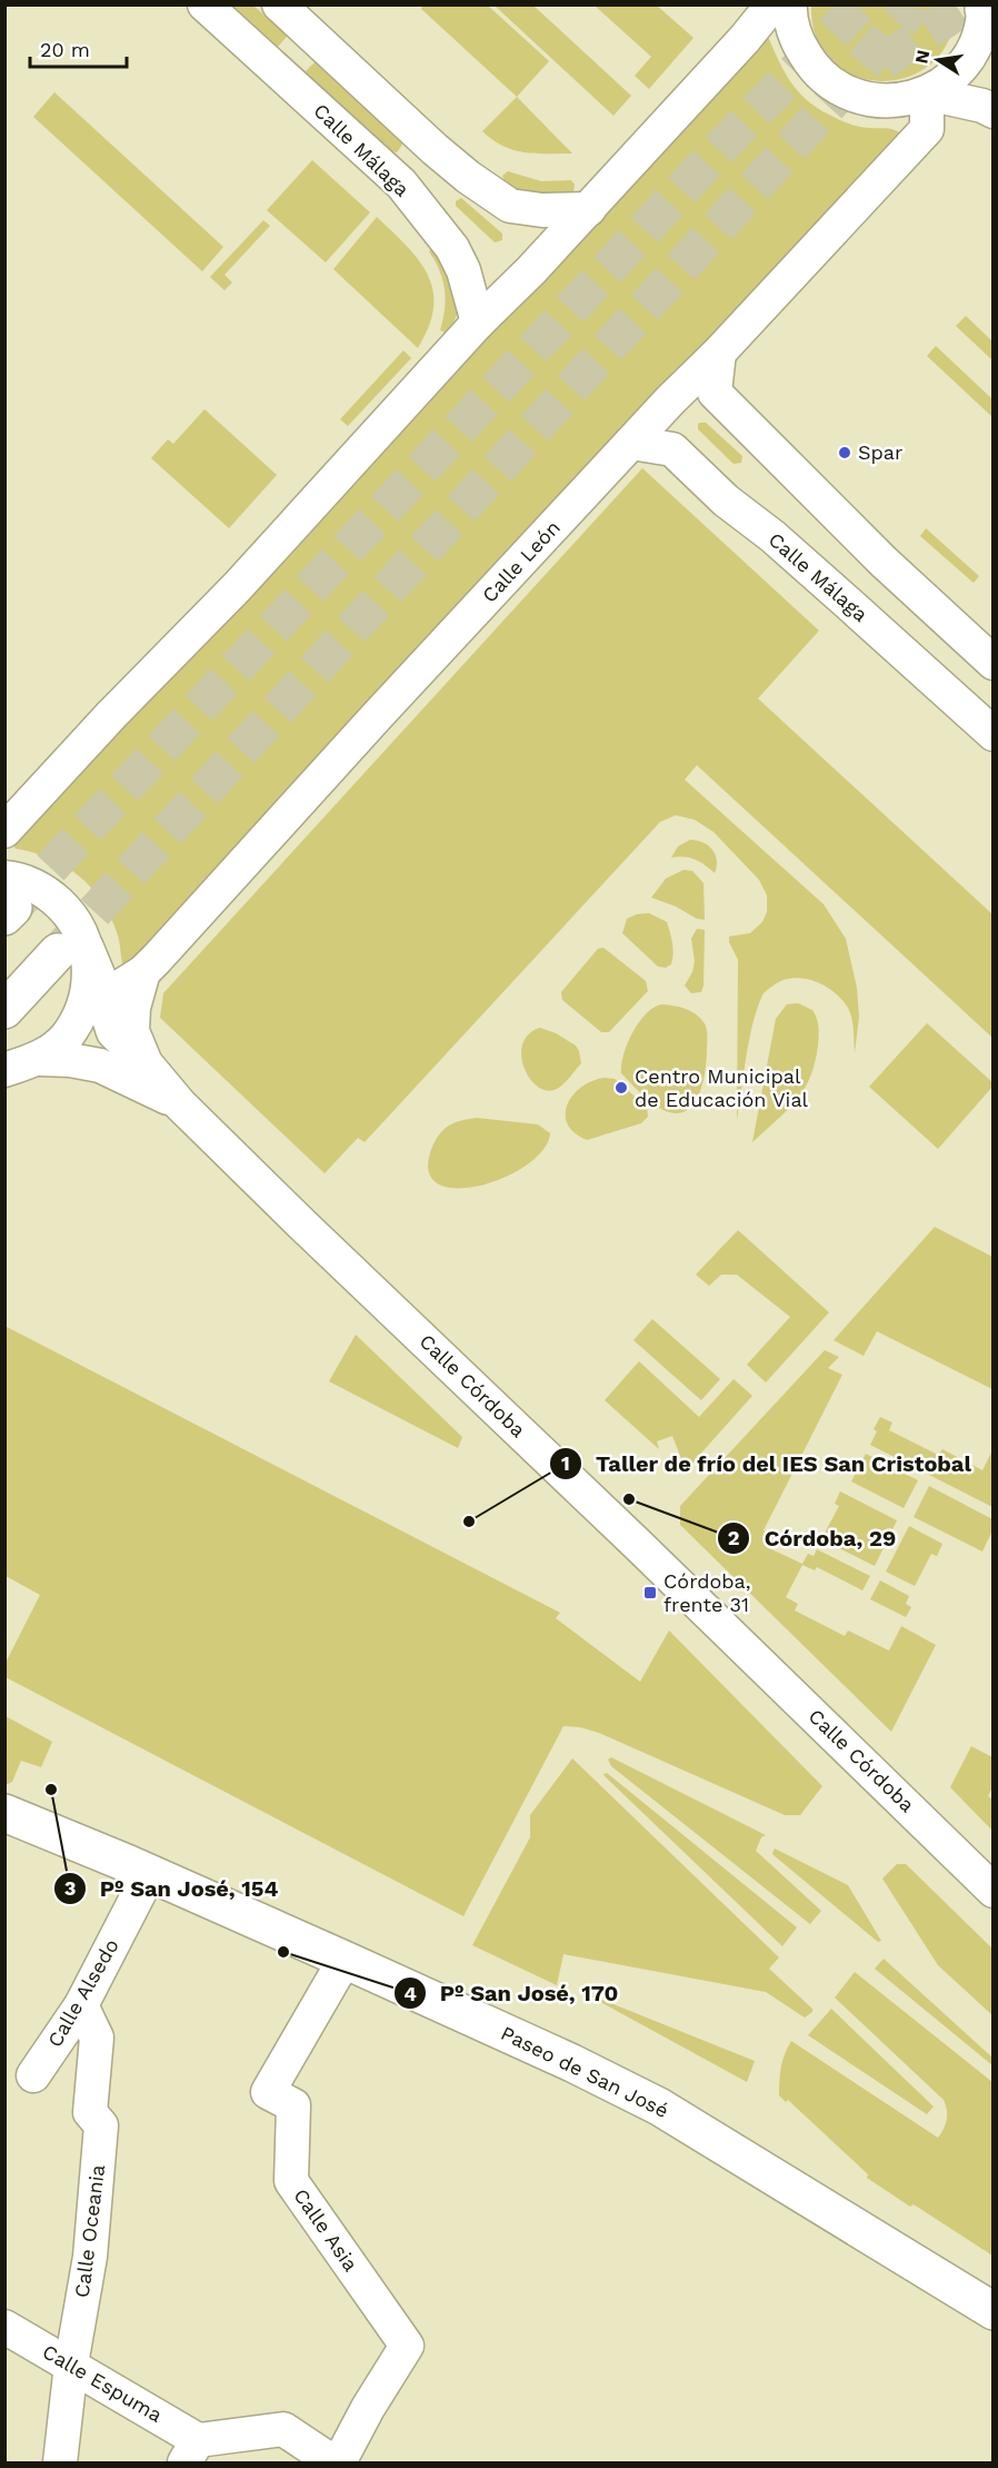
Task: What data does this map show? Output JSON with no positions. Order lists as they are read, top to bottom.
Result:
{
  "streets": {
    "main road": ["Paseo de San José"],
    "street": [
      "Calle Málaga",
      "Calle León",
      "Calle Córdoba",
      "Calle Alsedo",
      "Calle Asia",
      "Calle Oceania",
      "Calle Espuma"
    ]
  },
  "crossings": [
    ["Calle Málaga", "Calle León"],
    ["Calle León", "Calle Córdoba"],
    ["Calle Alsedo", "Paseo de San José"],
    ["Calle Alsedo", "Calle Oceania"],
    ["Paseo de San José", "Calle Asia"],
    ["Calle Oceania", "Calle Espuma"]
  ],
  "places": {
    "other": [
      "Spar",
      "Centro Municipal de Educación Vial",
      "Córdoba, 29",
      "Taller de frío del IES San Cristobal",
      "Pº San José, 154",
      "Pº San José, 170"
    ],
    "transit": ["Córdoba, frente 31"]
  },
  "scale_bar": "20 m",
  "north": "left"
}
